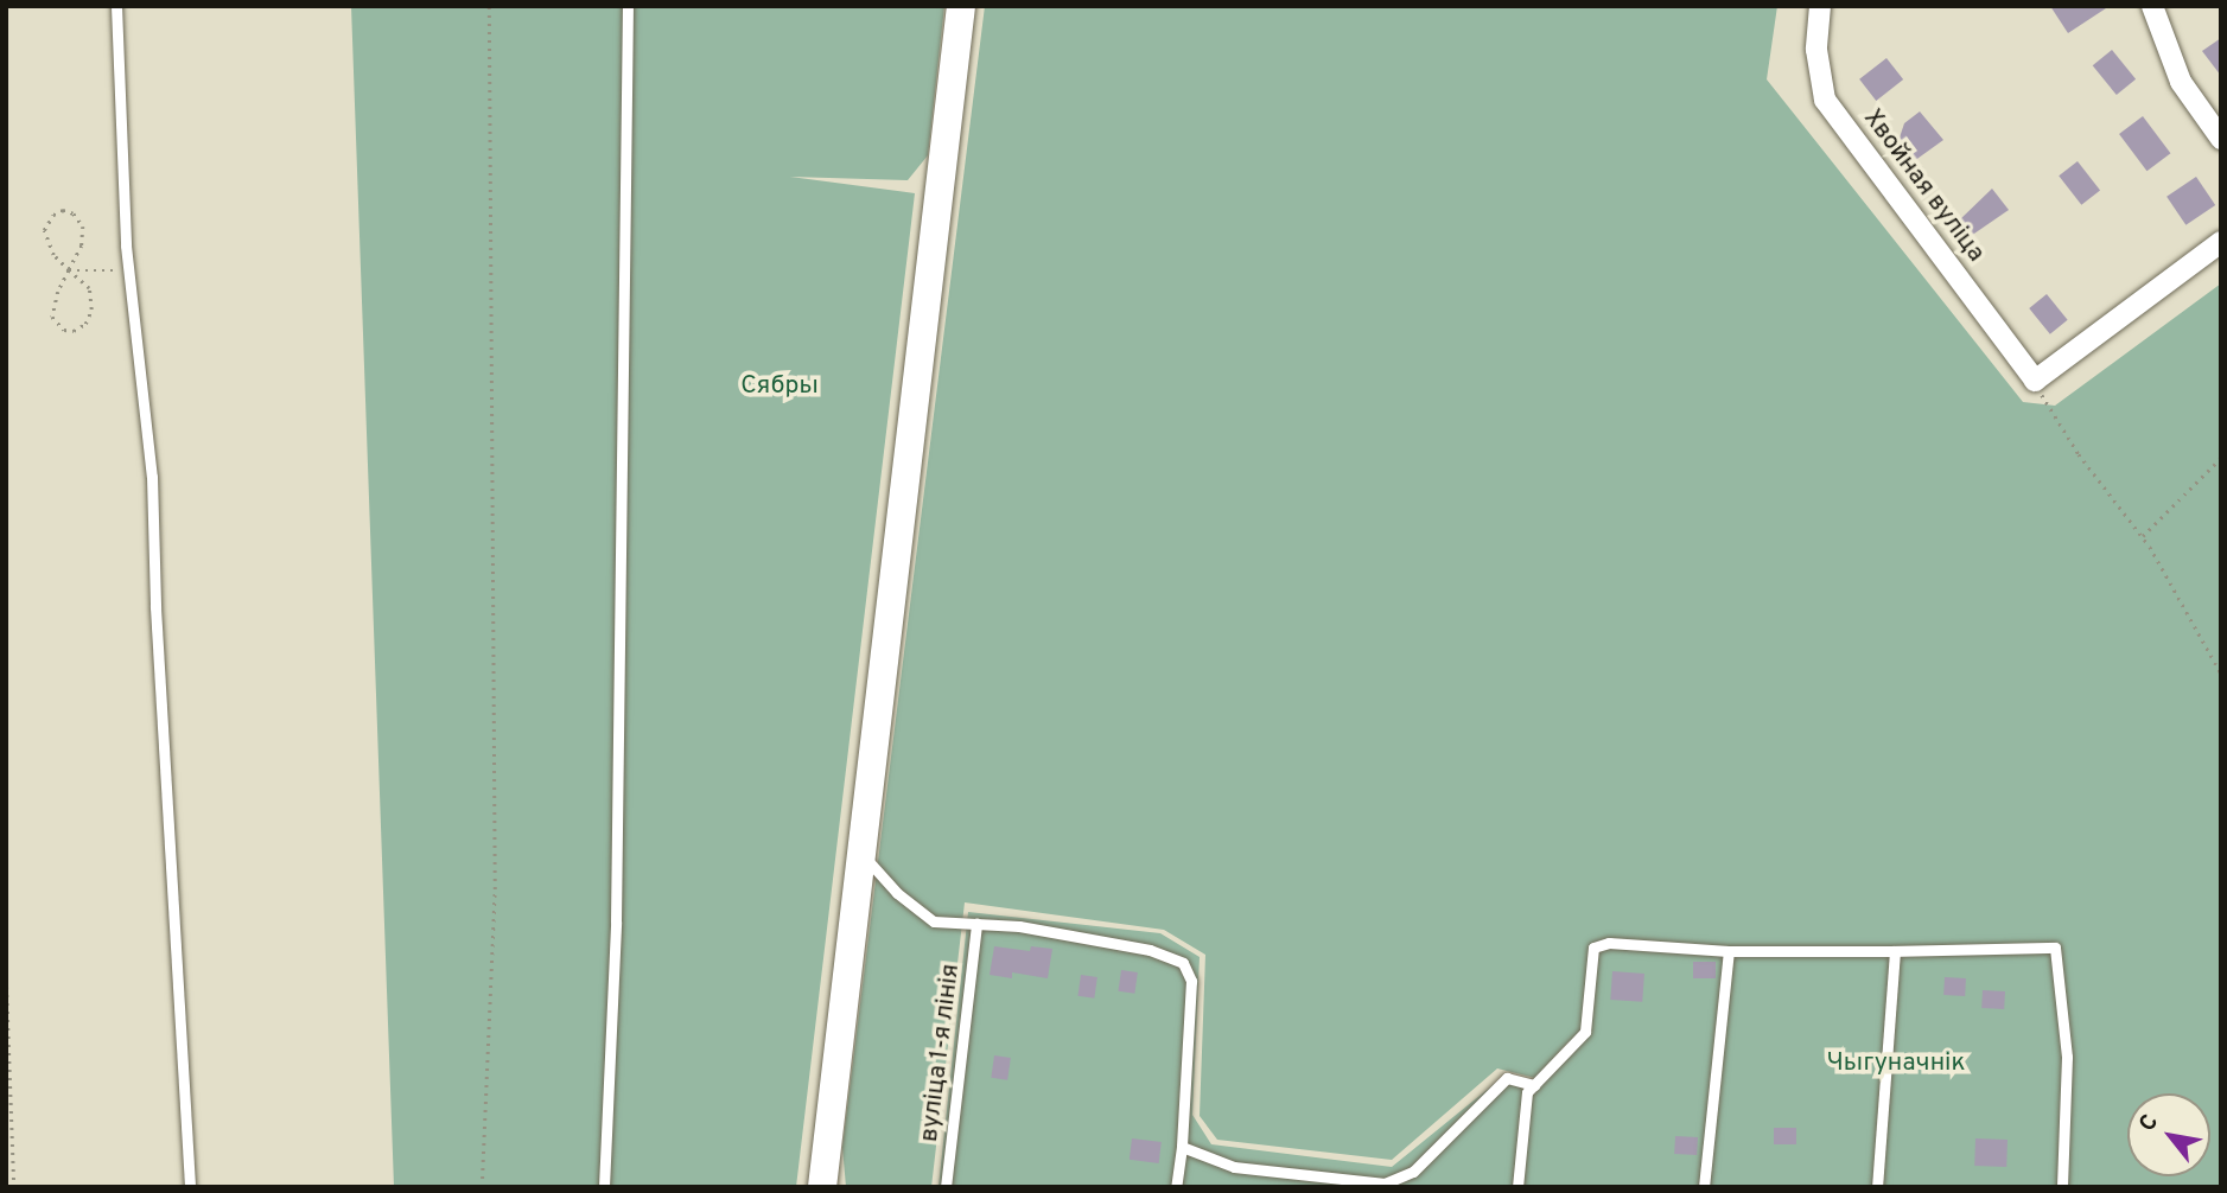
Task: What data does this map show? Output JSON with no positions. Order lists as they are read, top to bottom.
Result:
{
  "streets": {
    "street": ["Хвойная вуліца"],
    "lane": ["вуліца 1-я лінія"]
  },
  "parks": ["Сябры", "Чыгуначнік"],
  "north": "top left"
}
